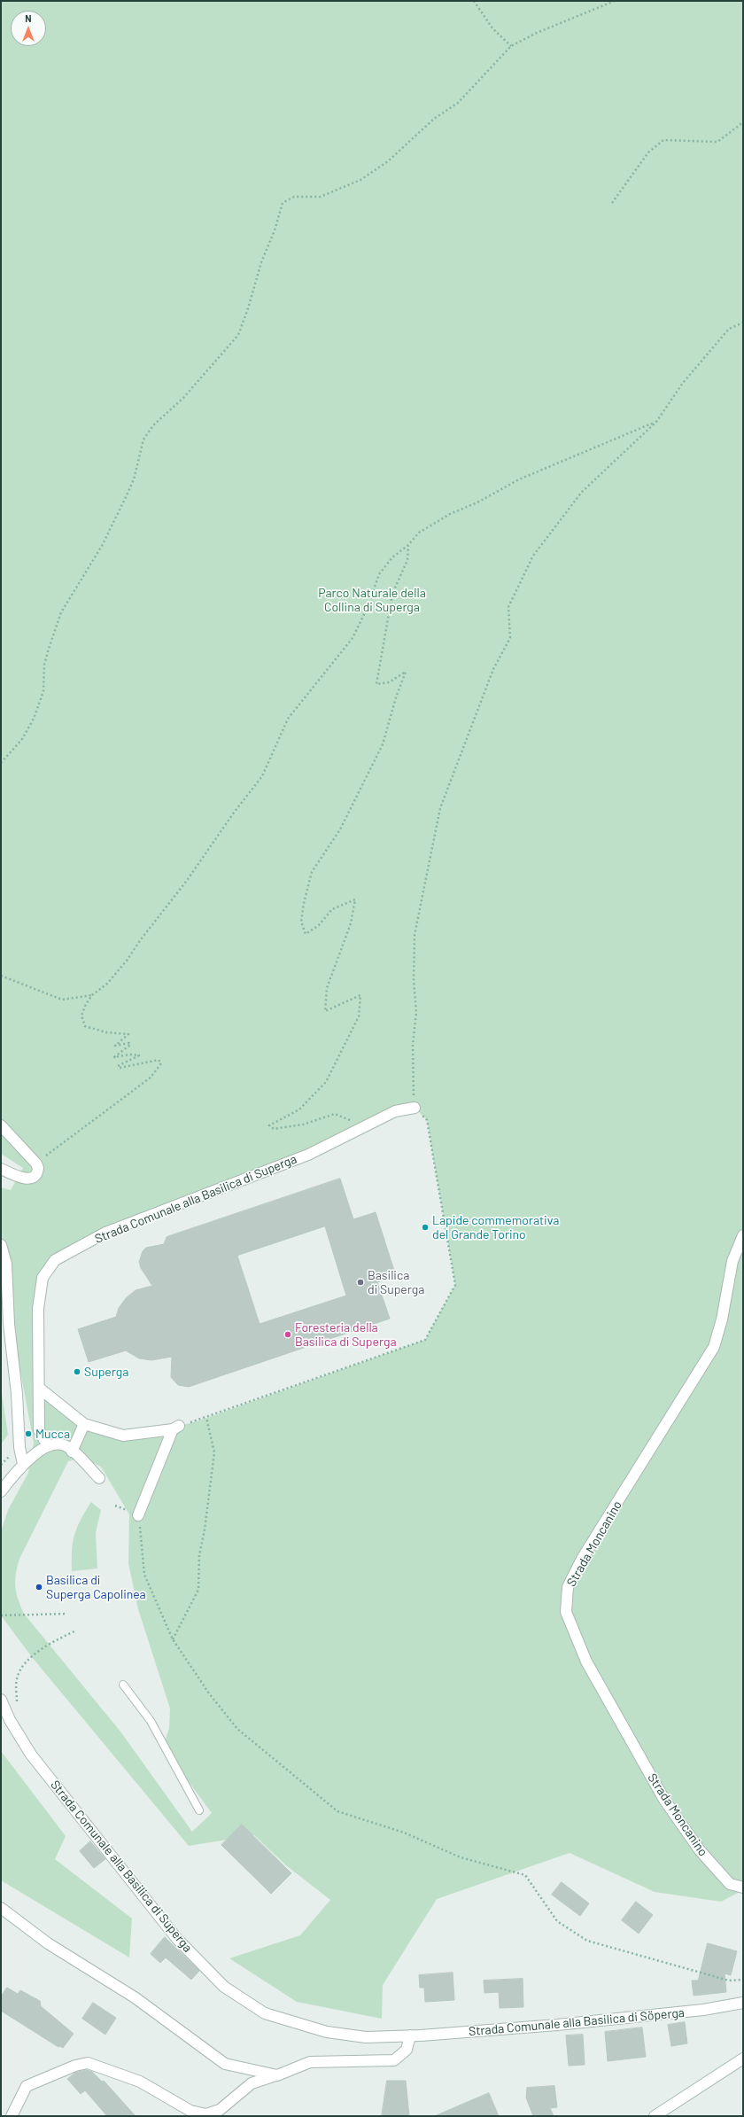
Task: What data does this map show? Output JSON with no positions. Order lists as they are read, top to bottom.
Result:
{
  "streets": {
    "street": ["Strada Comunale alla Basilica di Superga", "Strada Moncanino", "Strada Comunale alla Basilica di Söperga"]
  },
  "crossings": [
    ["Strada Comunale alla Basilica di Superga", "Strada Comunale alla Basilica di Söperga"]
  ],
  "parks": ["Parco Naturale della Collina di Superga"],
  "places": [
    "Lapide commemorativa del Grande Torino",
    "Basilica di Superga",
    "Foresteria della Basilica di Superga",
    "Superga",
    "Mucca",
    "Basilica di Superga Capolinea"
  ],
  "north": "top"
}
